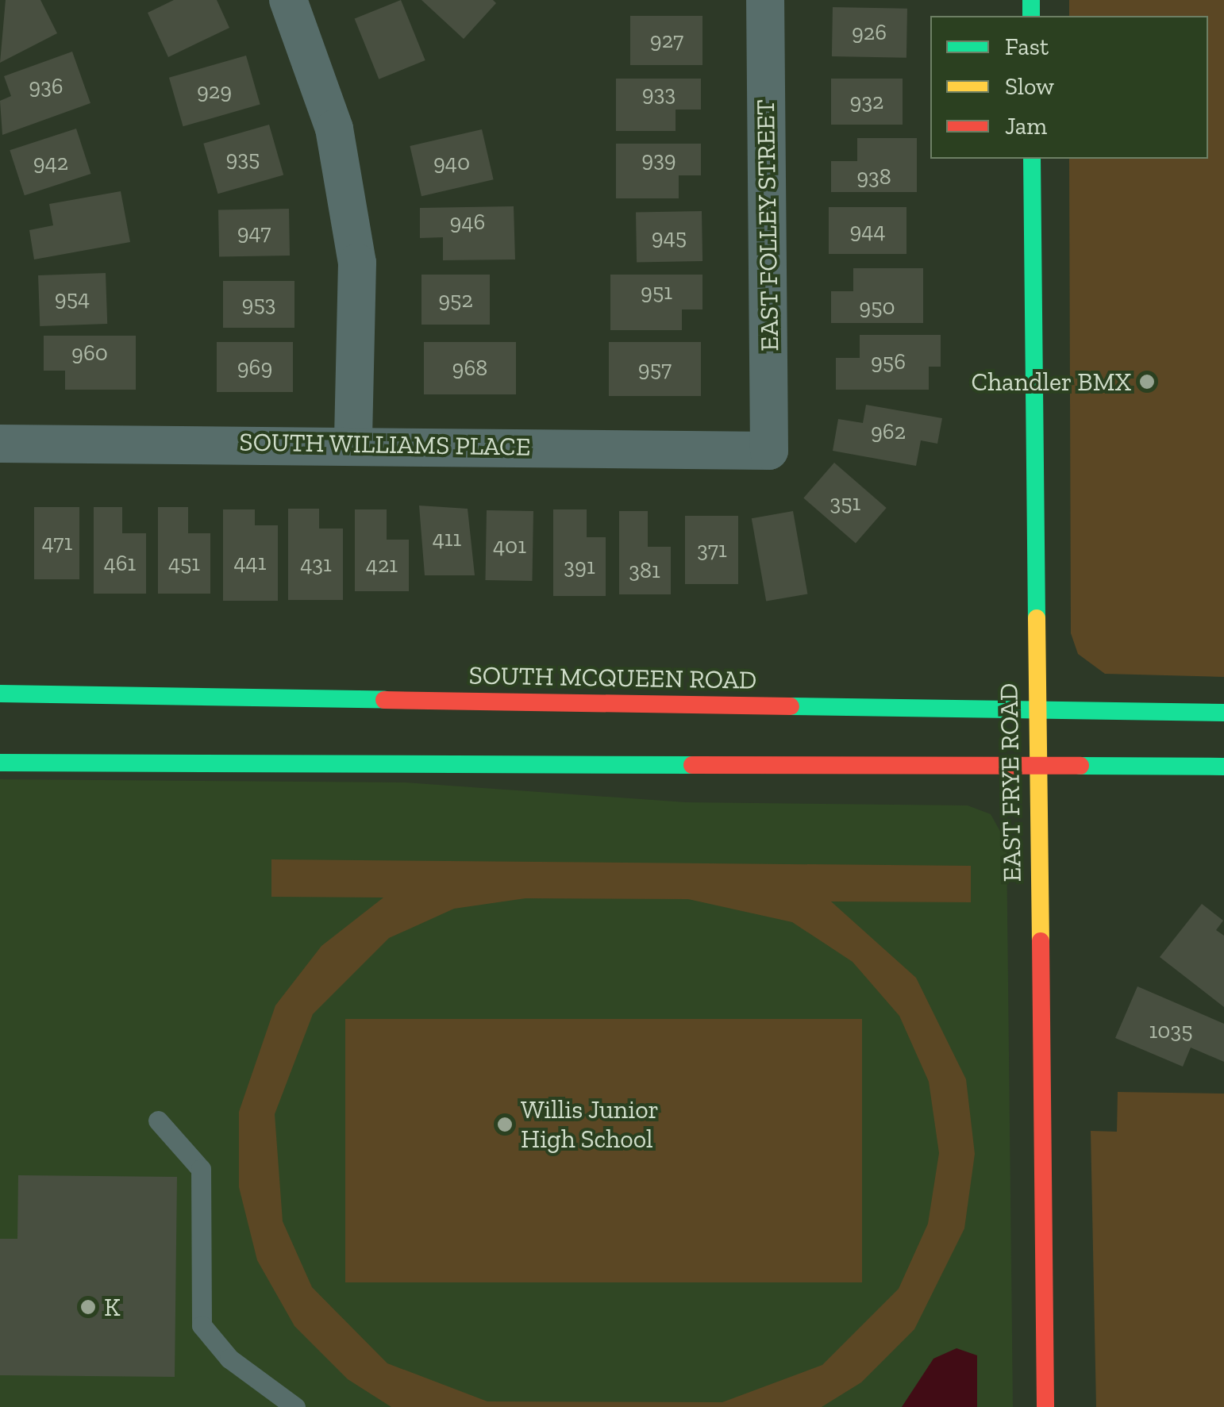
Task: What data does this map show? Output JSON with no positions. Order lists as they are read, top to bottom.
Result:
{
  "streets": {
    "main road": ["SOUTH MCQUEEN ROAD", "EAST FRYE ROAD"],
    "street": ["EAST FOLLEY STREET", "SOUTH WILLIAMS PLACE"]
  },
  "crossings": [
    ["EAST FOLLEY STREET", "SOUTH WILLIAMS PLACE"],
    ["SOUTH MCQUEEN ROAD", "EAST FRYE ROAD"]
  ],
  "places": ["Chandler BMX", "Willis Junior High School", "K"],
  "house_numbers": [
    "926",
    "927",
    "936",
    "929",
    "933",
    "932",
    "935",
    "939",
    "942",
    "940",
    "938",
    "946",
    "944",
    "947",
    "945",
    "951",
    "954",
    "952",
    "953",
    "950",
    "960",
    "956",
    "969",
    "968",
    "957",
    "962",
    "351",
    "411",
    "471",
    "401",
    "371",
    "441",
    "461",
    "451",
    "431",
    "421",
    "391",
    "381",
    "1035"
  ],
  "legend": ["Fast", "Slow", "Jam"]
}
